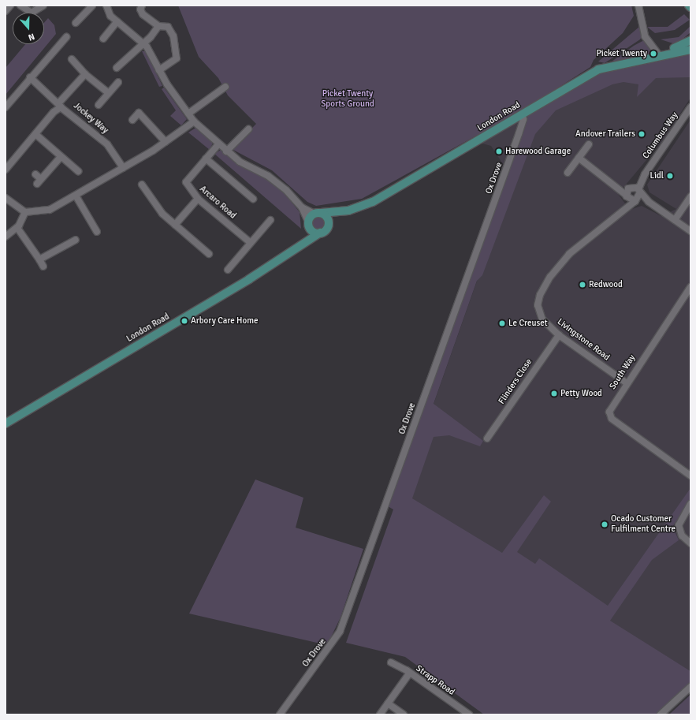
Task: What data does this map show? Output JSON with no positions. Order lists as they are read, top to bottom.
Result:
{
  "streets": {
    "main road": ["London Road"],
    "street": [
      "Jockey Way",
      "Columbus Way",
      "Ox Drove",
      "Arcaro Road",
      "Livingstone Road",
      "South Way",
      "Flinders Close",
      "Strapp Road"
    ]
  },
  "crossings": [
    ["London Road", "Ox Drove"],
    ["Livingstone Road", "South Way"],
    ["Livingstone Road", "Flinders Close"]
  ],
  "parks": ["Picket Twenty Sports Ground"],
  "places": [
    "Picket Twenty",
    "Andover Trailers",
    "Harewood Garage",
    "Lidl",
    "Redwood",
    "Arbory Care Home",
    "Le Creuset",
    "Petty Wood",
    "Ocado Customer Fulfilment Centre"
  ],
  "north": "bottom"
}
